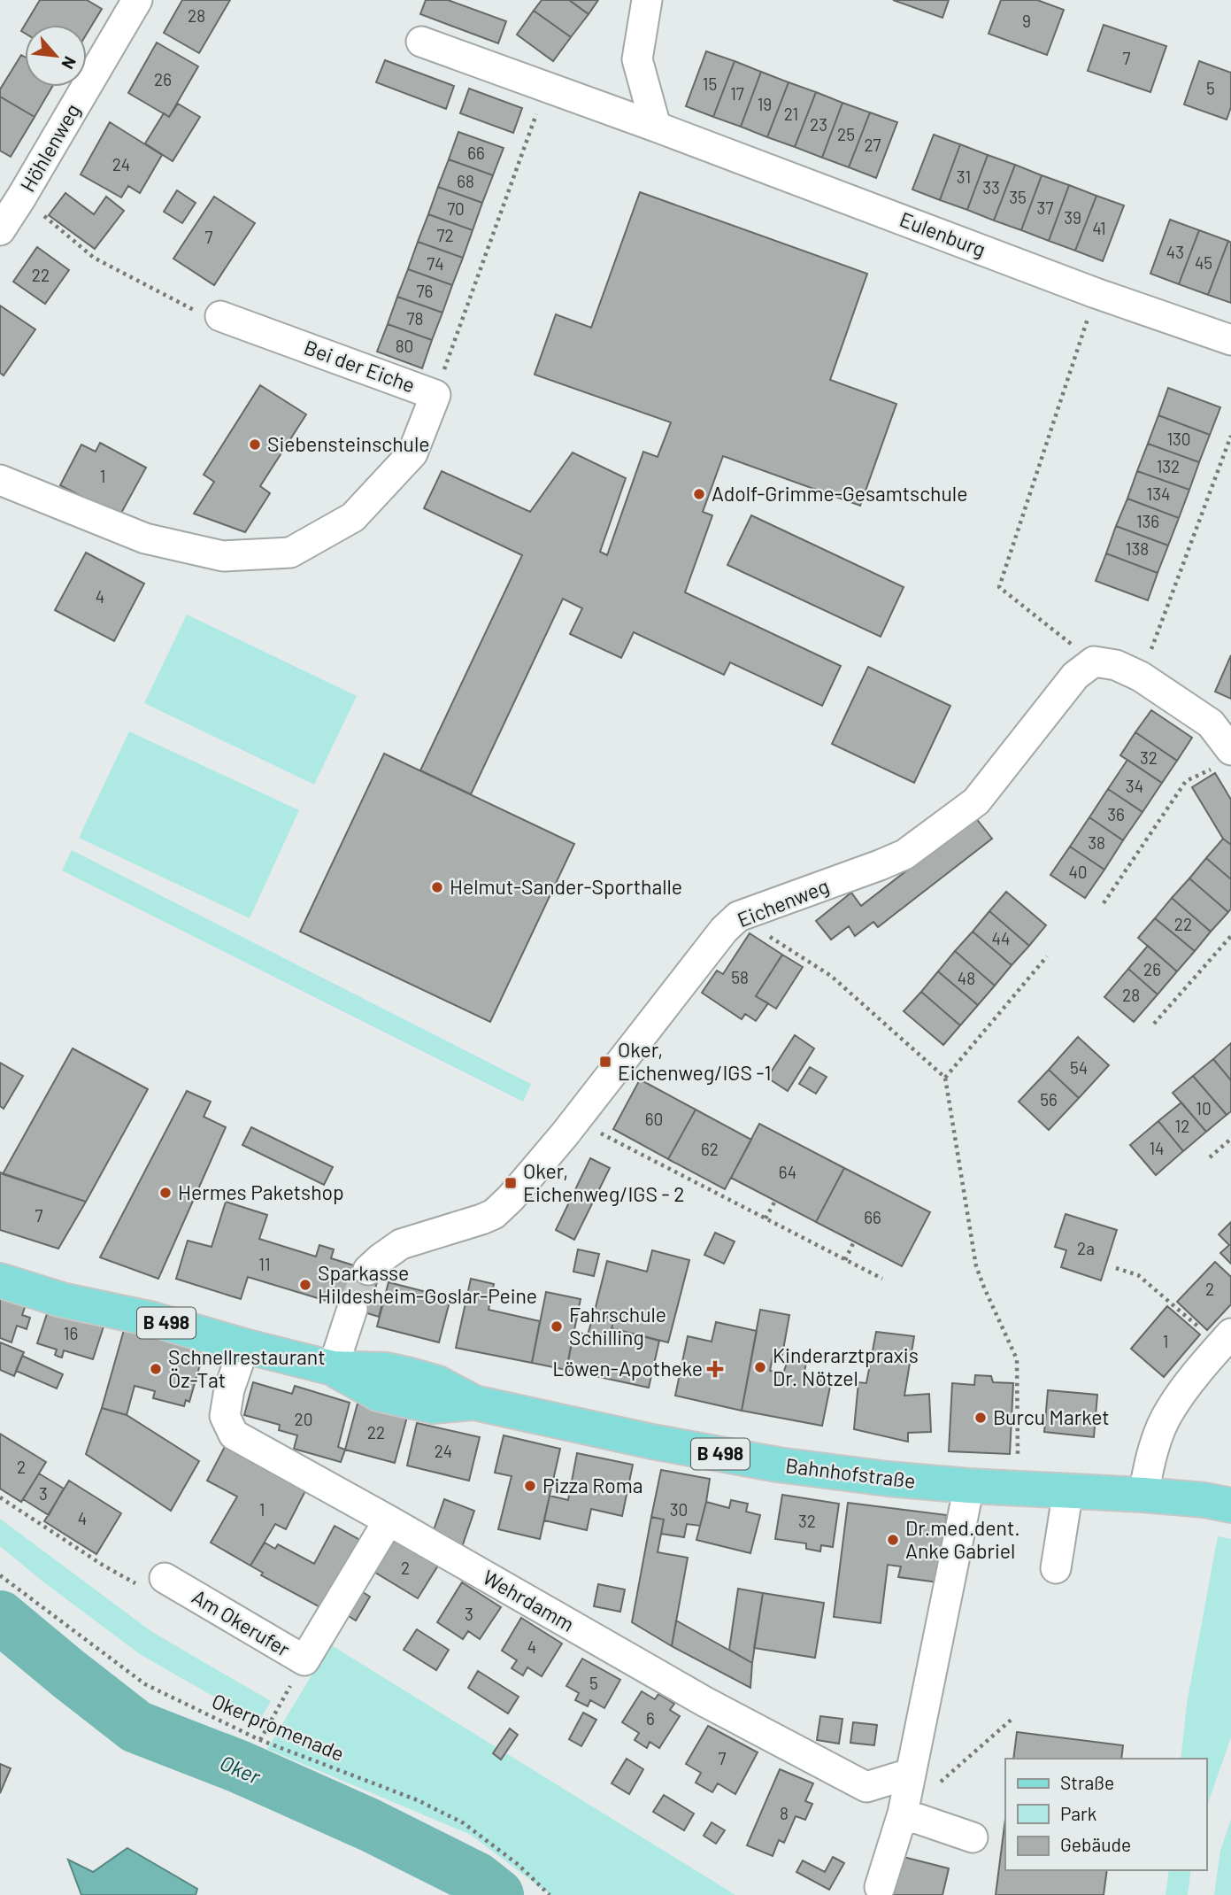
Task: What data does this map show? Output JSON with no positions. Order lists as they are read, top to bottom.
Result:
{
  "streets": {
    "main road": ["B 498", "Bahnhofstraße"],
    "street": [
      "Höhlenweg",
      "Eulenburg",
      "Bei der Eiche",
      "Eichenweg",
      "Wehrdamm",
      "Am Okerufer"
    ],
    "path": ["Okerpromenade"]
  },
  "crossings": [
    ["Bahnhofstraße", "Wehrdamm"],
    ["Wehrdamm", "Am Okerufer"]
  ],
  "water": ["Oker"],
  "places": {
    "other": [
      "Siebensteinschule",
      "Adolf-Grimme-Gesamtschule",
      "Helmut-Sander-Sporthalle",
      "Hermes Paketshop",
      "Sparkasse Hildesheim-Goslar-Peine",
      "Fahrschule Schilling",
      "Kinderarztpraxis Dr. Nötzel",
      "Schnellrestaurant Öz-Tat",
      "Burcu Market",
      "Pizza Roma",
      "Dr.med.dent. Anke Gabriel"
    ],
    "transit": ["Oker, Eichenweg/IGS -1", "Oker, Eichenweg/IGS - 2"],
    "health": ["Löwen-Apotheke"]
  },
  "house_numbers": [
    "28",
    "9",
    "7",
    "26",
    "15",
    "5",
    "17",
    "19",
    "21",
    "23",
    "25",
    "27",
    "66",
    "24",
    "31",
    "68",
    "33",
    "35",
    "37",
    "70",
    "39",
    "41",
    "72",
    "7",
    "43",
    "45",
    "74",
    "22",
    "76",
    "78",
    "80",
    "130",
    "132",
    "1",
    "134",
    "136",
    "138",
    "4",
    "32",
    "34",
    "36",
    "38",
    "40",
    "22",
    "44",
    "26",
    "58",
    "48",
    "28",
    "54",
    "56",
    "10",
    "60",
    "12",
    "14",
    "62",
    "64",
    "7",
    "66",
    "2a",
    "11",
    "2",
    "16",
    "1",
    "20",
    "22",
    "24",
    "2",
    "3",
    "1",
    "30",
    "4",
    "32",
    "2",
    "3",
    "4",
    "5",
    "6",
    "7",
    "8"
  ],
  "legend": ["Straße", "Park", "Gebäude"],
  "north": "bottom right"
}
